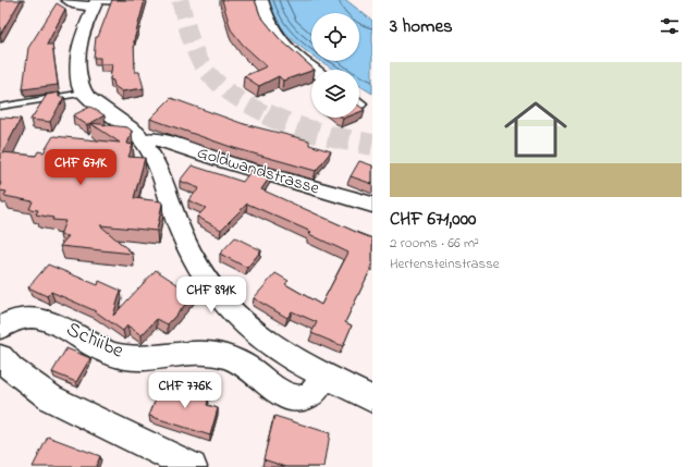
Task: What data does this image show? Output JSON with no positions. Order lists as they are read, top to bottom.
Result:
{
  "streets": {
    "street": ["Goldwandstrasse", "Schiibe"]
  },
  "page": {
    "heading": "3 homes",
    "list": [
      {
        "name": "CHF 671,000",
        "note": "2 rooms · 66 m² · Hertensteinstrasse"
      }
    ],
    "price": ["CHF 671K", "CHF 891K", "CHF 776K"]
  }
}
